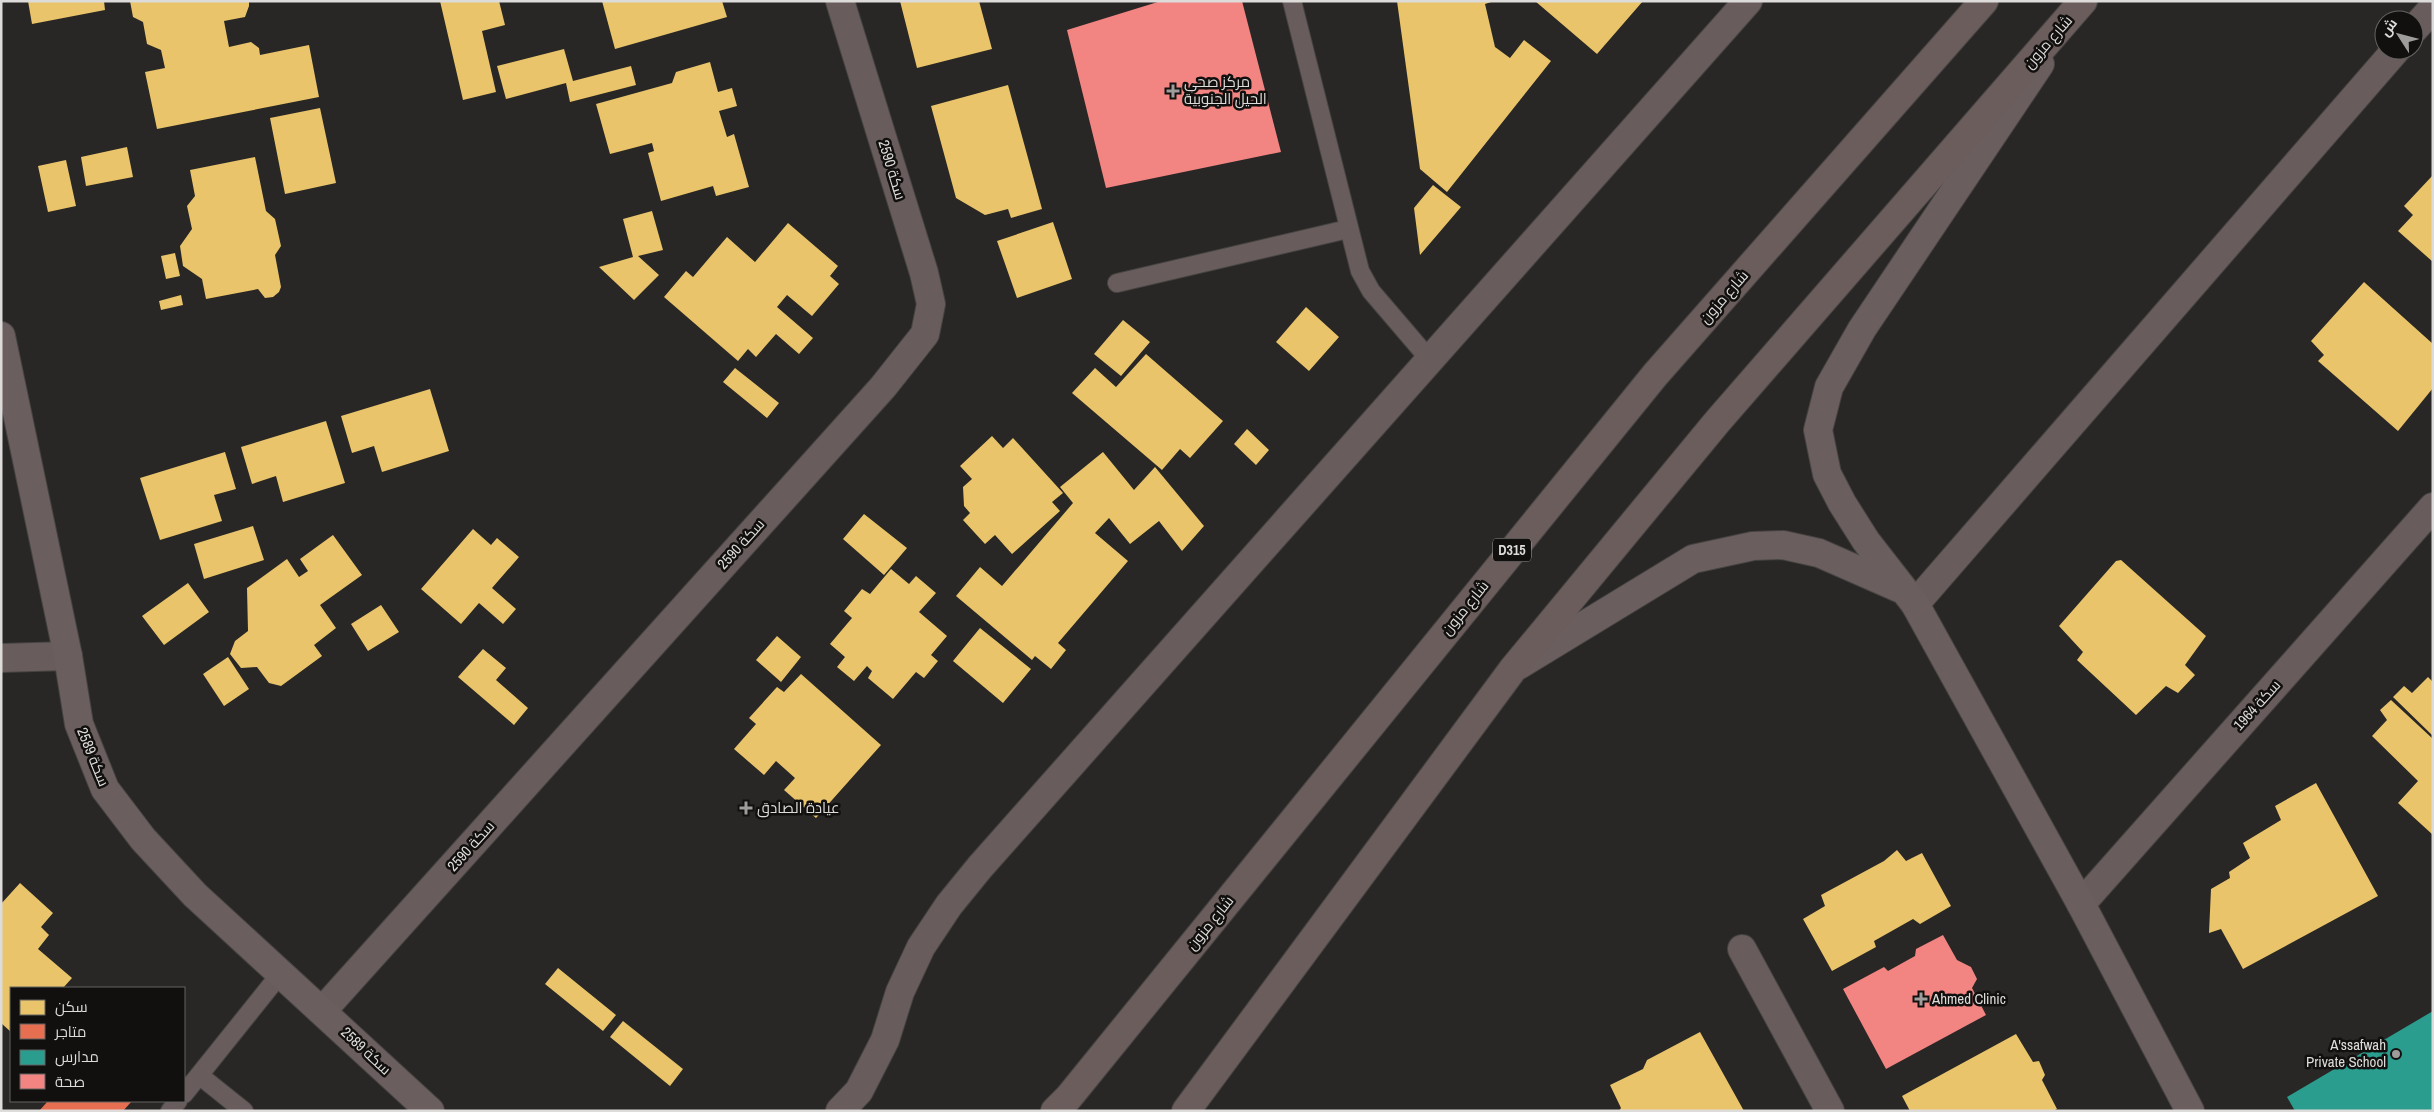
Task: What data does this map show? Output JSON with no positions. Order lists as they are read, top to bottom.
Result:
{
  "streets": {
    "main road": ["شارع مزون", "D315"],
    "street": ["سكة 2590", "سكة 1964", "سكة 2589"]
  },
  "crossings": [
    ["سكة 2590", "سكة 2589"]
  ],
  "places": {
    "health": ["مركز صحي الحيل الجنوبية", "عيادة الصادق", "Ahmed Clinic"],
    "other": ["A'ssafwah Private School"]
  },
  "legend": [
    "سكن",
    "متاجر",
    "مدارس",
    "صحة"
  ],
  "north": "top left"
}
